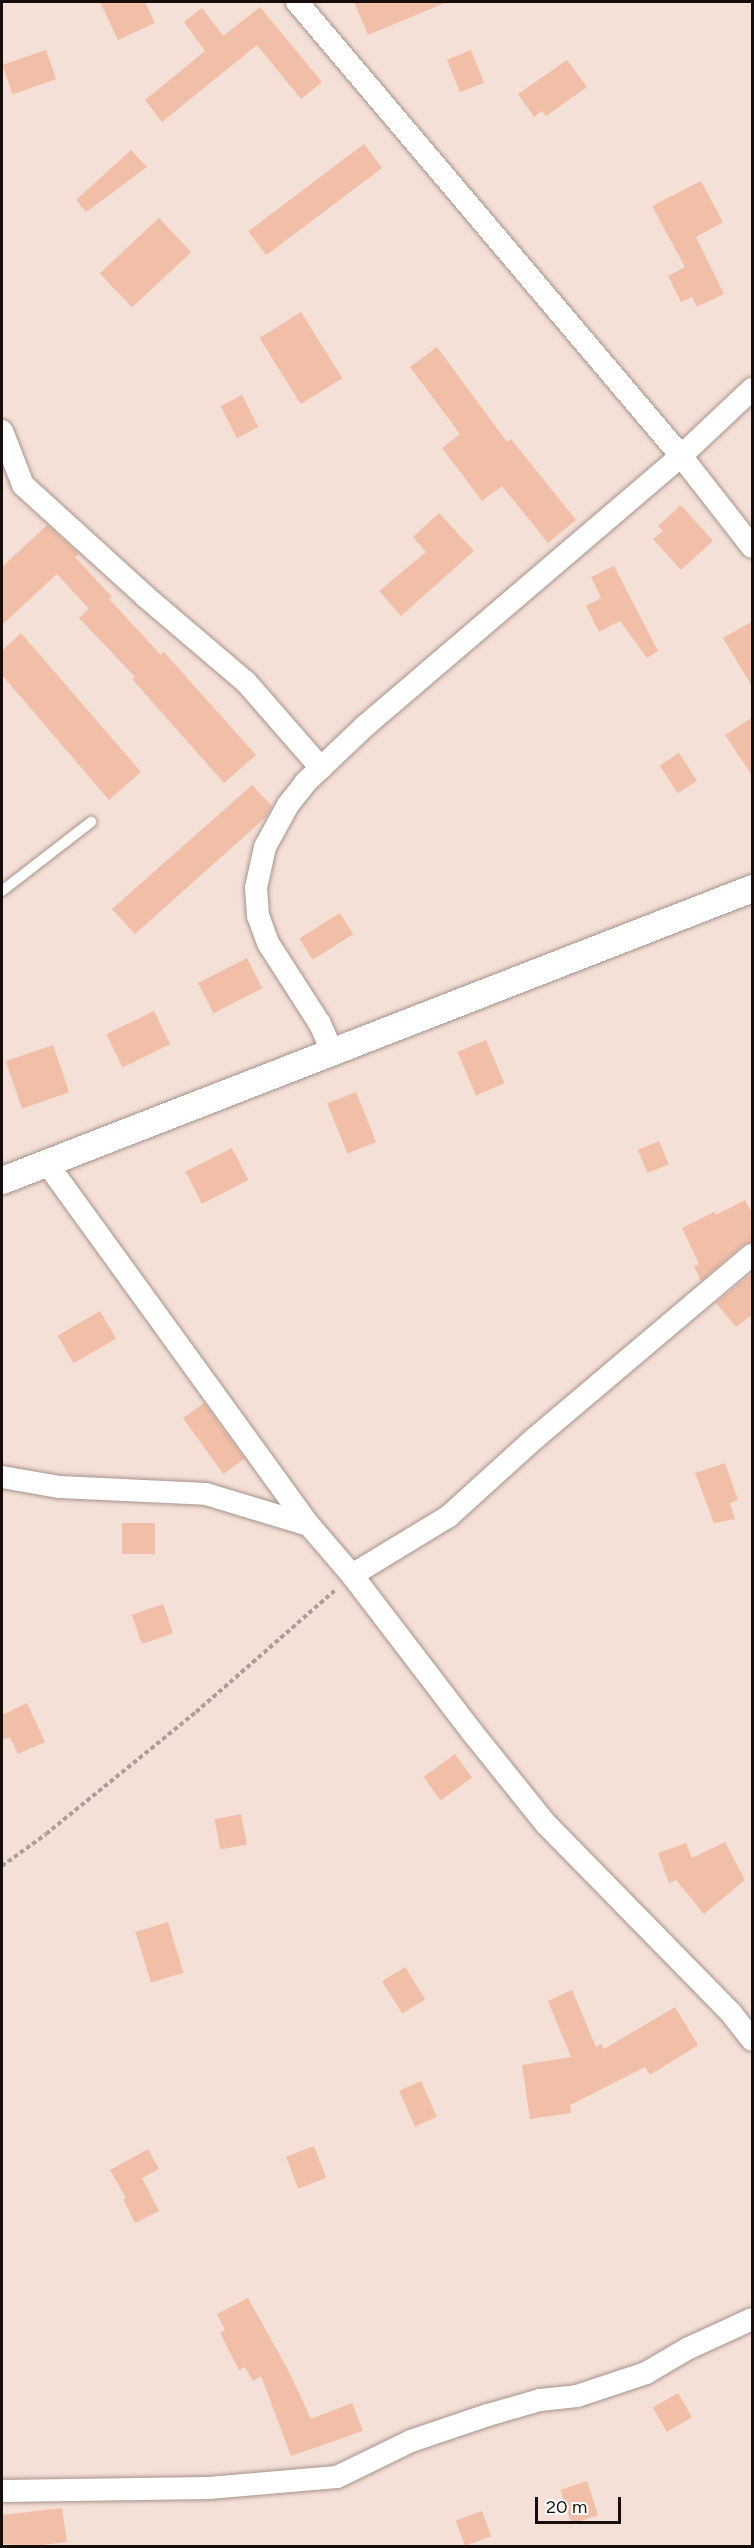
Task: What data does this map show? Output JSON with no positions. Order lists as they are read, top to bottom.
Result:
{
  "scale_bar": "20 m"
}
